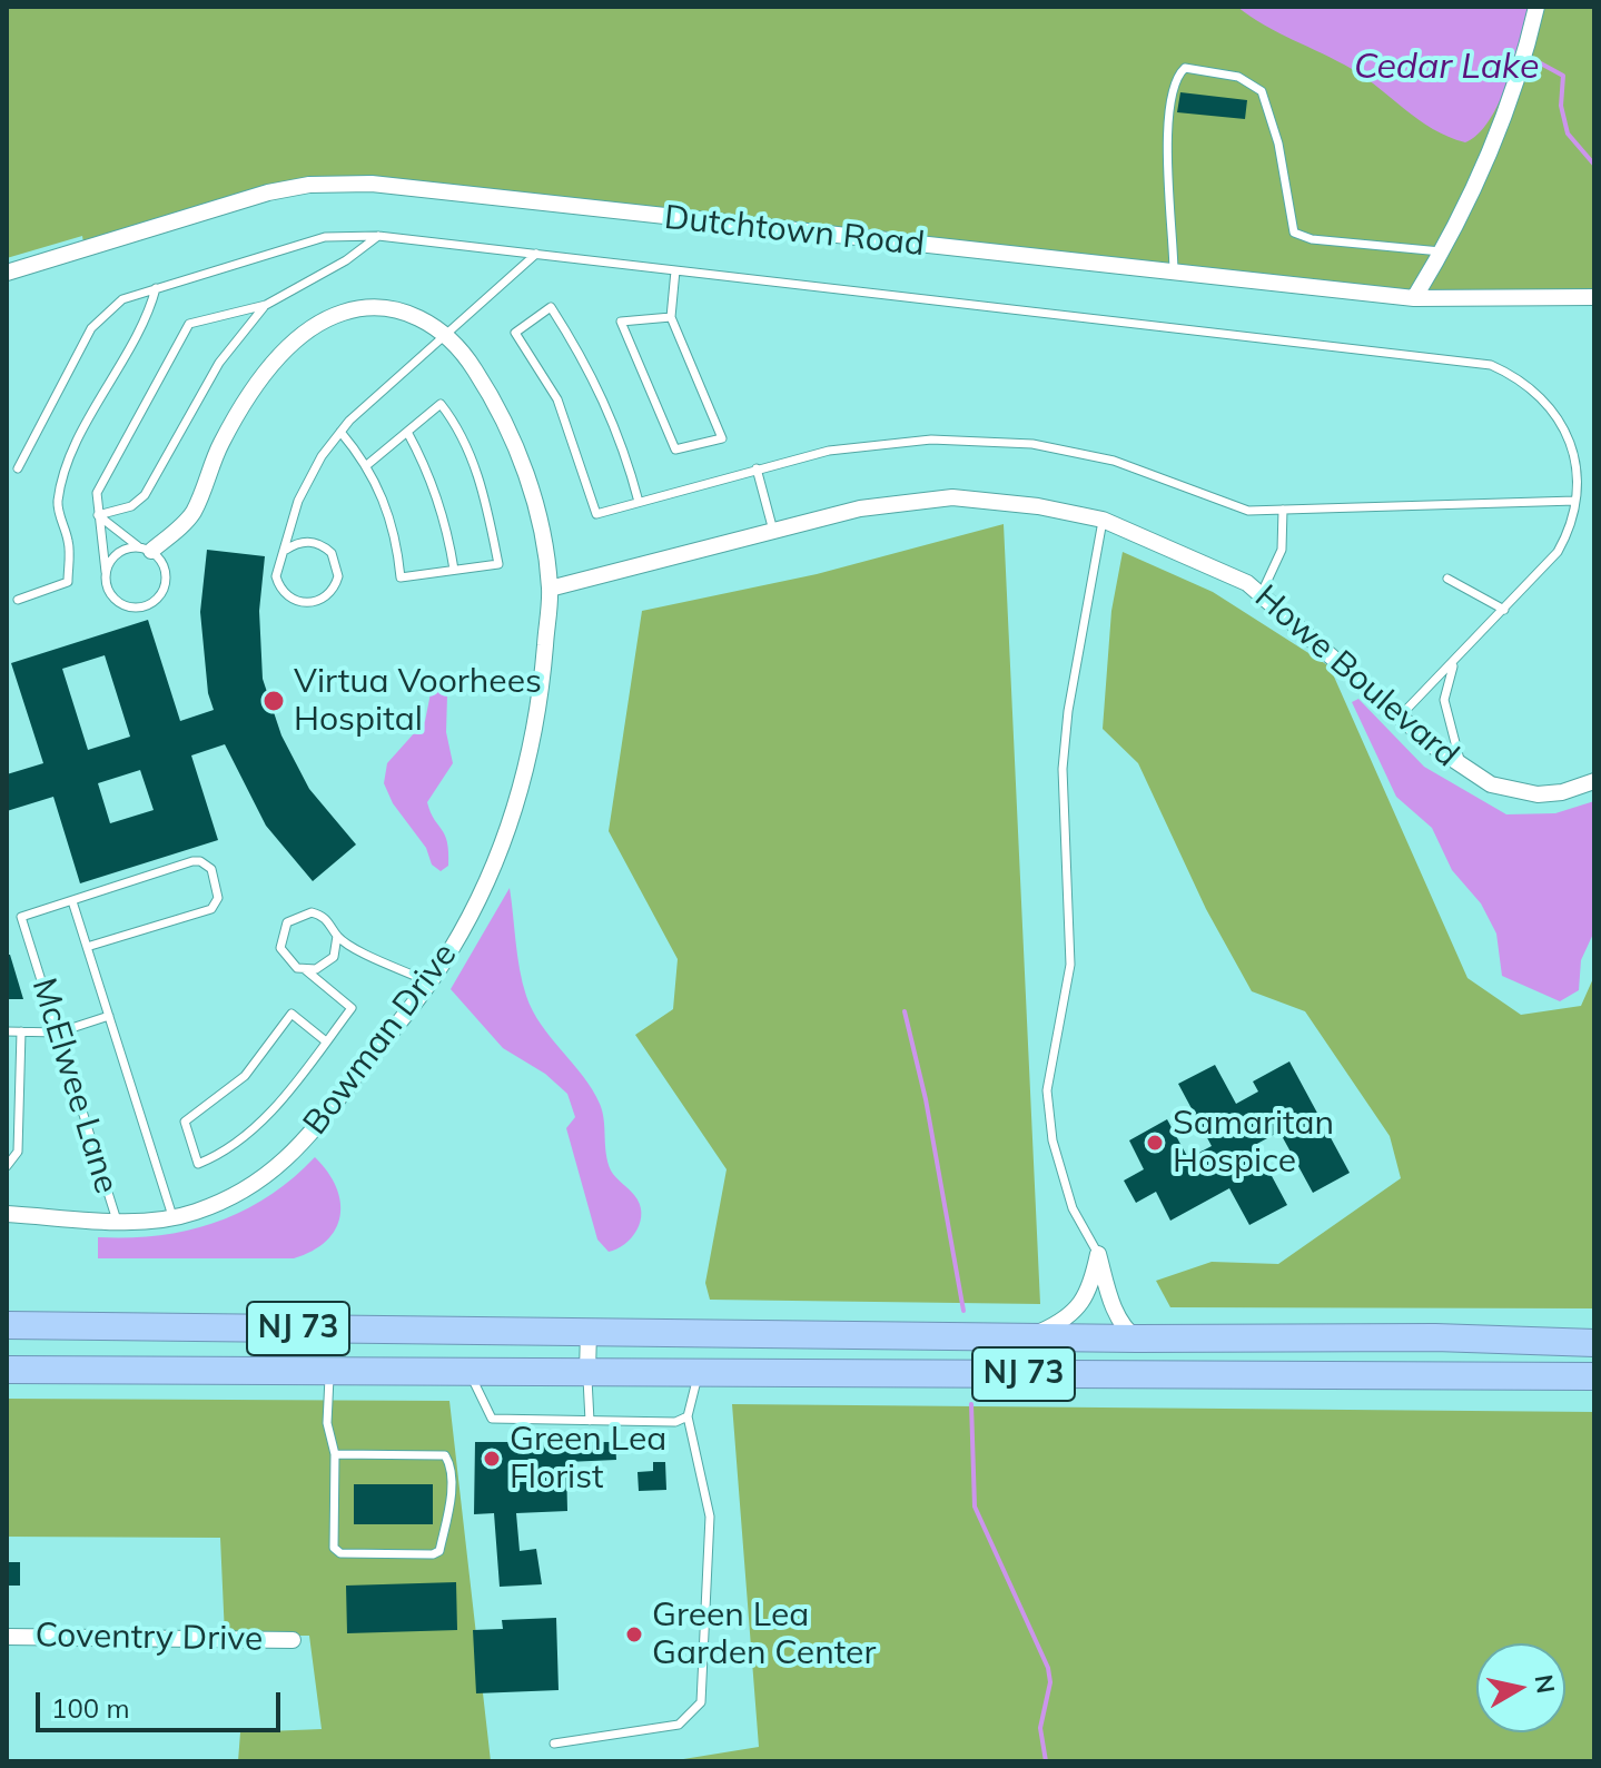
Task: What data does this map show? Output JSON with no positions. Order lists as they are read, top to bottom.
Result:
{
  "streets": {
    "highway": ["NJ 73"],
    "street": [
      "Dutchtown Road",
      "Howe Boulevard",
      "Bowman Drive",
      "Coventry Drive"
    ],
    "lane": ["McElwee Lane"]
  },
  "crossings": [
    ["Howe Boulevard", "Bowman Drive"],
    ["Bowman Drive", "McElwee Lane"]
  ],
  "water": ["Cedar Lake"],
  "places": [
    "Virtua Voorhees Hospital",
    "Samaritan Hospice",
    "Green Lea Florist",
    "Green Lea Garden Center"
  ],
  "scale_bar": "100 m",
  "north": "right"
}
